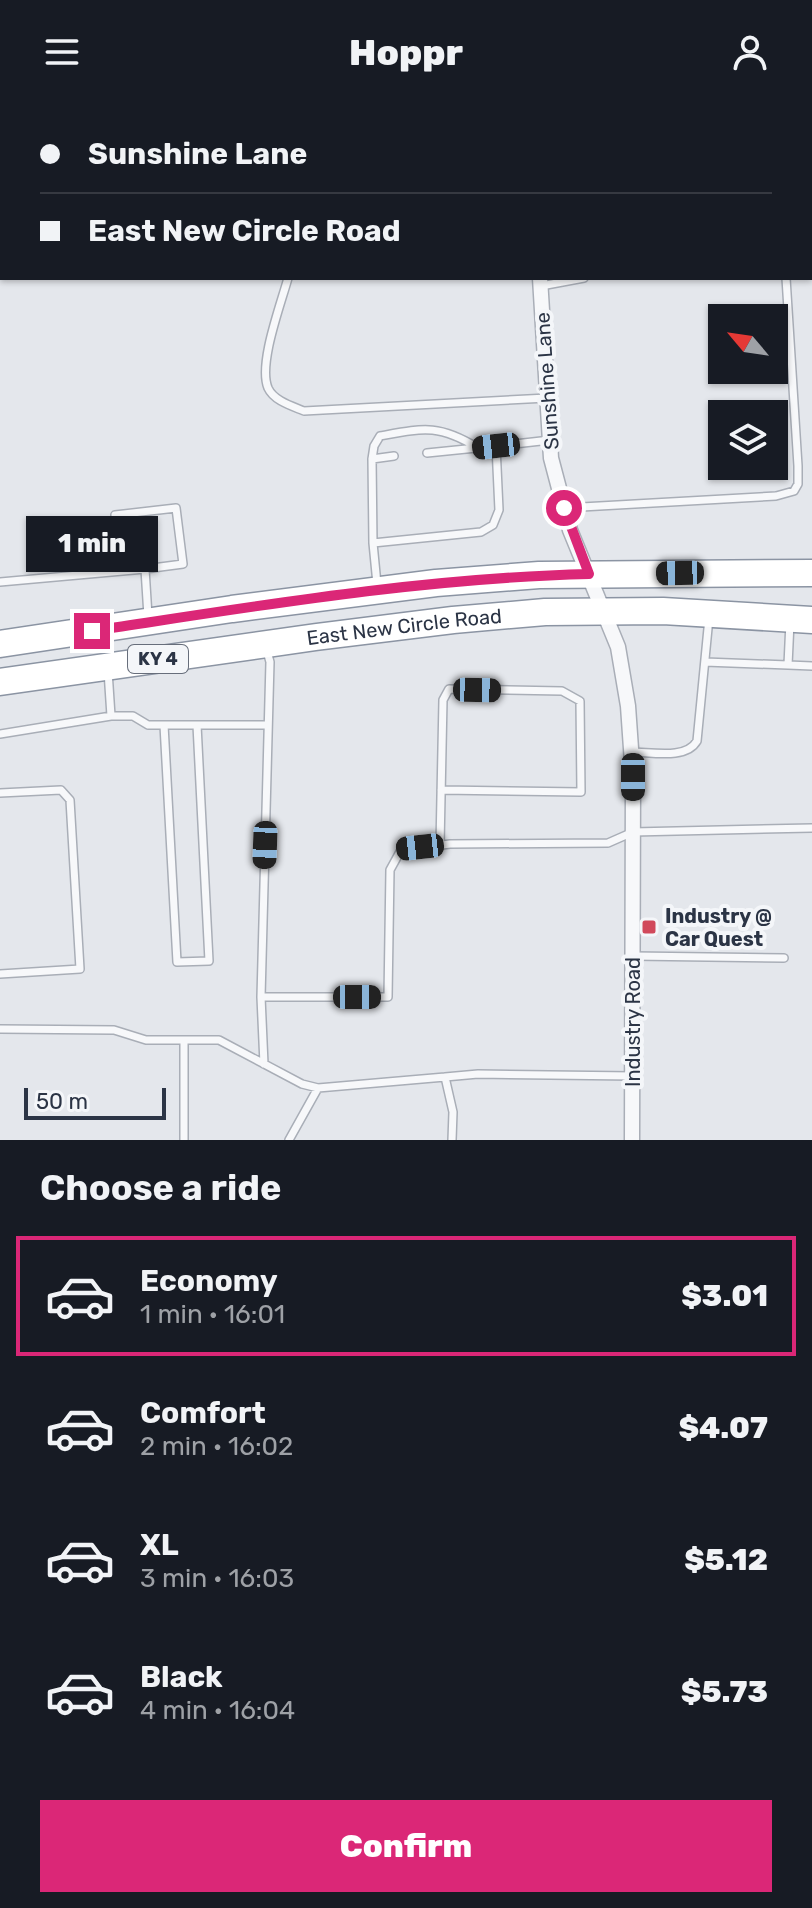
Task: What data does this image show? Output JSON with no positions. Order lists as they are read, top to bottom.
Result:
{
  "streets": {
    "highway": ["East New Circle Road", "KY 4"],
    "street": ["Sunshine Lane", "Industry Road"]
  },
  "crossings": [
    ["Sunshine Lane", "East New Circle Road"],
    ["Sunshine Lane", "Industry Road"],
    ["East New Circle Road", "Industry Road"]
  ],
  "places": {
    "transit": ["Industry @ Car Quest"]
  },
  "scale_bar": "50 m",
  "north": "top left",
  "page": {
    "header": "Hoppr",
    "banner": ["Sunshine Lane", "East New Circle Road"],
    "bubble": "1 min",
    "scale": "50 m",
    "heading": "Choose a ride",
    "list": [
      {
        "name": "Economy",
        "note": "1 min · 16:01",
        "value": "$3.01"
      },
      {
        "name": "Comfort",
        "note": "2 min · 16:02",
        "value": "$4.07"
      },
      {
        "name": "XL",
        "note": "3 min · 16:03",
        "value": "$5.12"
      },
      {
        "name": "Black",
        "note": "4 min · 16:04",
        "value": "$5.73"
      }
    ],
    "buttons": "Confirm"
  }
}
